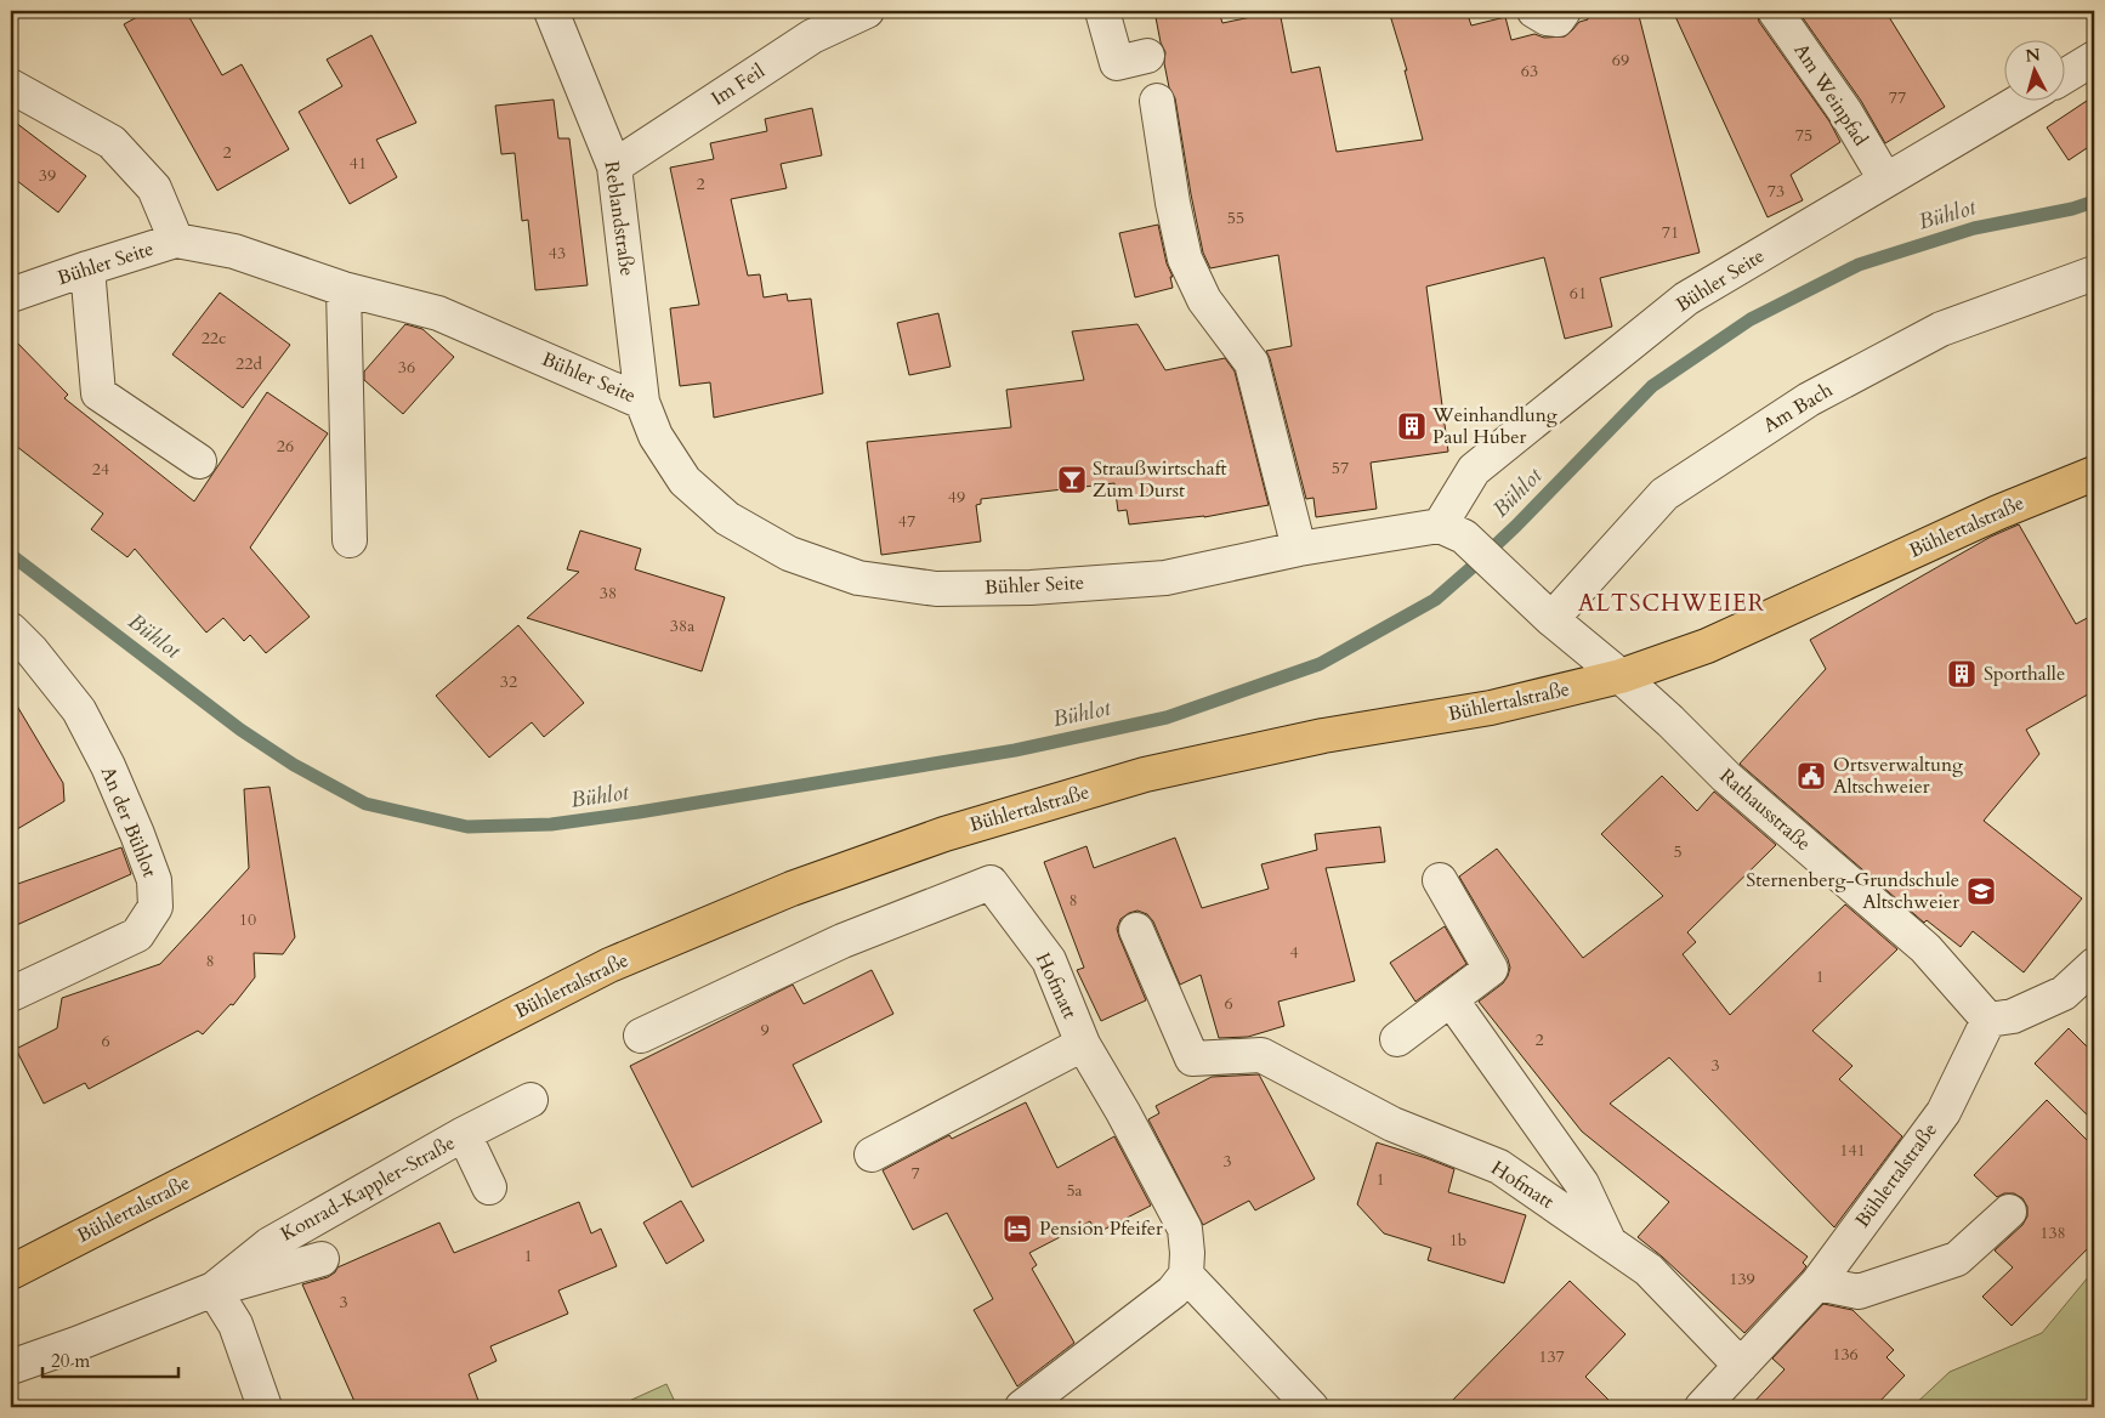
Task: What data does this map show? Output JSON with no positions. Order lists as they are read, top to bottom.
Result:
{
  "streets": {
    "main road": ["Bühlertalstraße"],
    "street": [
      "Im Feil",
      "Am Weinpfad",
      "Reblandstraße",
      "Bühler Seite",
      "Am Bach",
      "Rathausstraße",
      "An der Bühlot",
      "Hofmatt",
      "Konrad-Kappler-Straße"
    ]
  },
  "crossings": [
    ["Im Feil", "Reblandstraße"],
    ["Am Weinpfad", "Bühler Seite"],
    ["Reblandstraße", "Bühler Seite"],
    ["Bühlertalstraße", "Rathausstraße"],
    ["Bühlertalstraße", "Hofmatt"]
  ],
  "districts": ["ALTSCHWEIER"],
  "water": ["Bühlot"],
  "places": {
    "building": ["Weinhandlung Paul Huber", "Sporthalle"],
    "bar": ["Straußwirtschaft Zum Durst"],
    "public building": ["Ortsverwaltung Altschweier"],
    "school or university": ["Sternenberg-Grundschule Altschweier"],
    "hotel": ["Pension Pfeifer"]
  },
  "house_numbers": [
    "69",
    "63",
    "77",
    "75",
    "2",
    "41",
    "39",
    "2",
    "73",
    "55",
    "71",
    "43",
    "61",
    "22c",
    "22d",
    "36",
    "26",
    "57",
    "24",
    "49",
    "47",
    "38",
    "38a",
    "32",
    "5",
    "8",
    "10",
    "4",
    "8",
    "1",
    "6",
    "9",
    "2",
    "6",
    "3",
    "141",
    "3",
    "7",
    "1",
    "5a",
    "138",
    "1b",
    "1",
    "139",
    "3",
    "136",
    "137"
  ],
  "scale_bar": "20 m",
  "north": "top"
}
